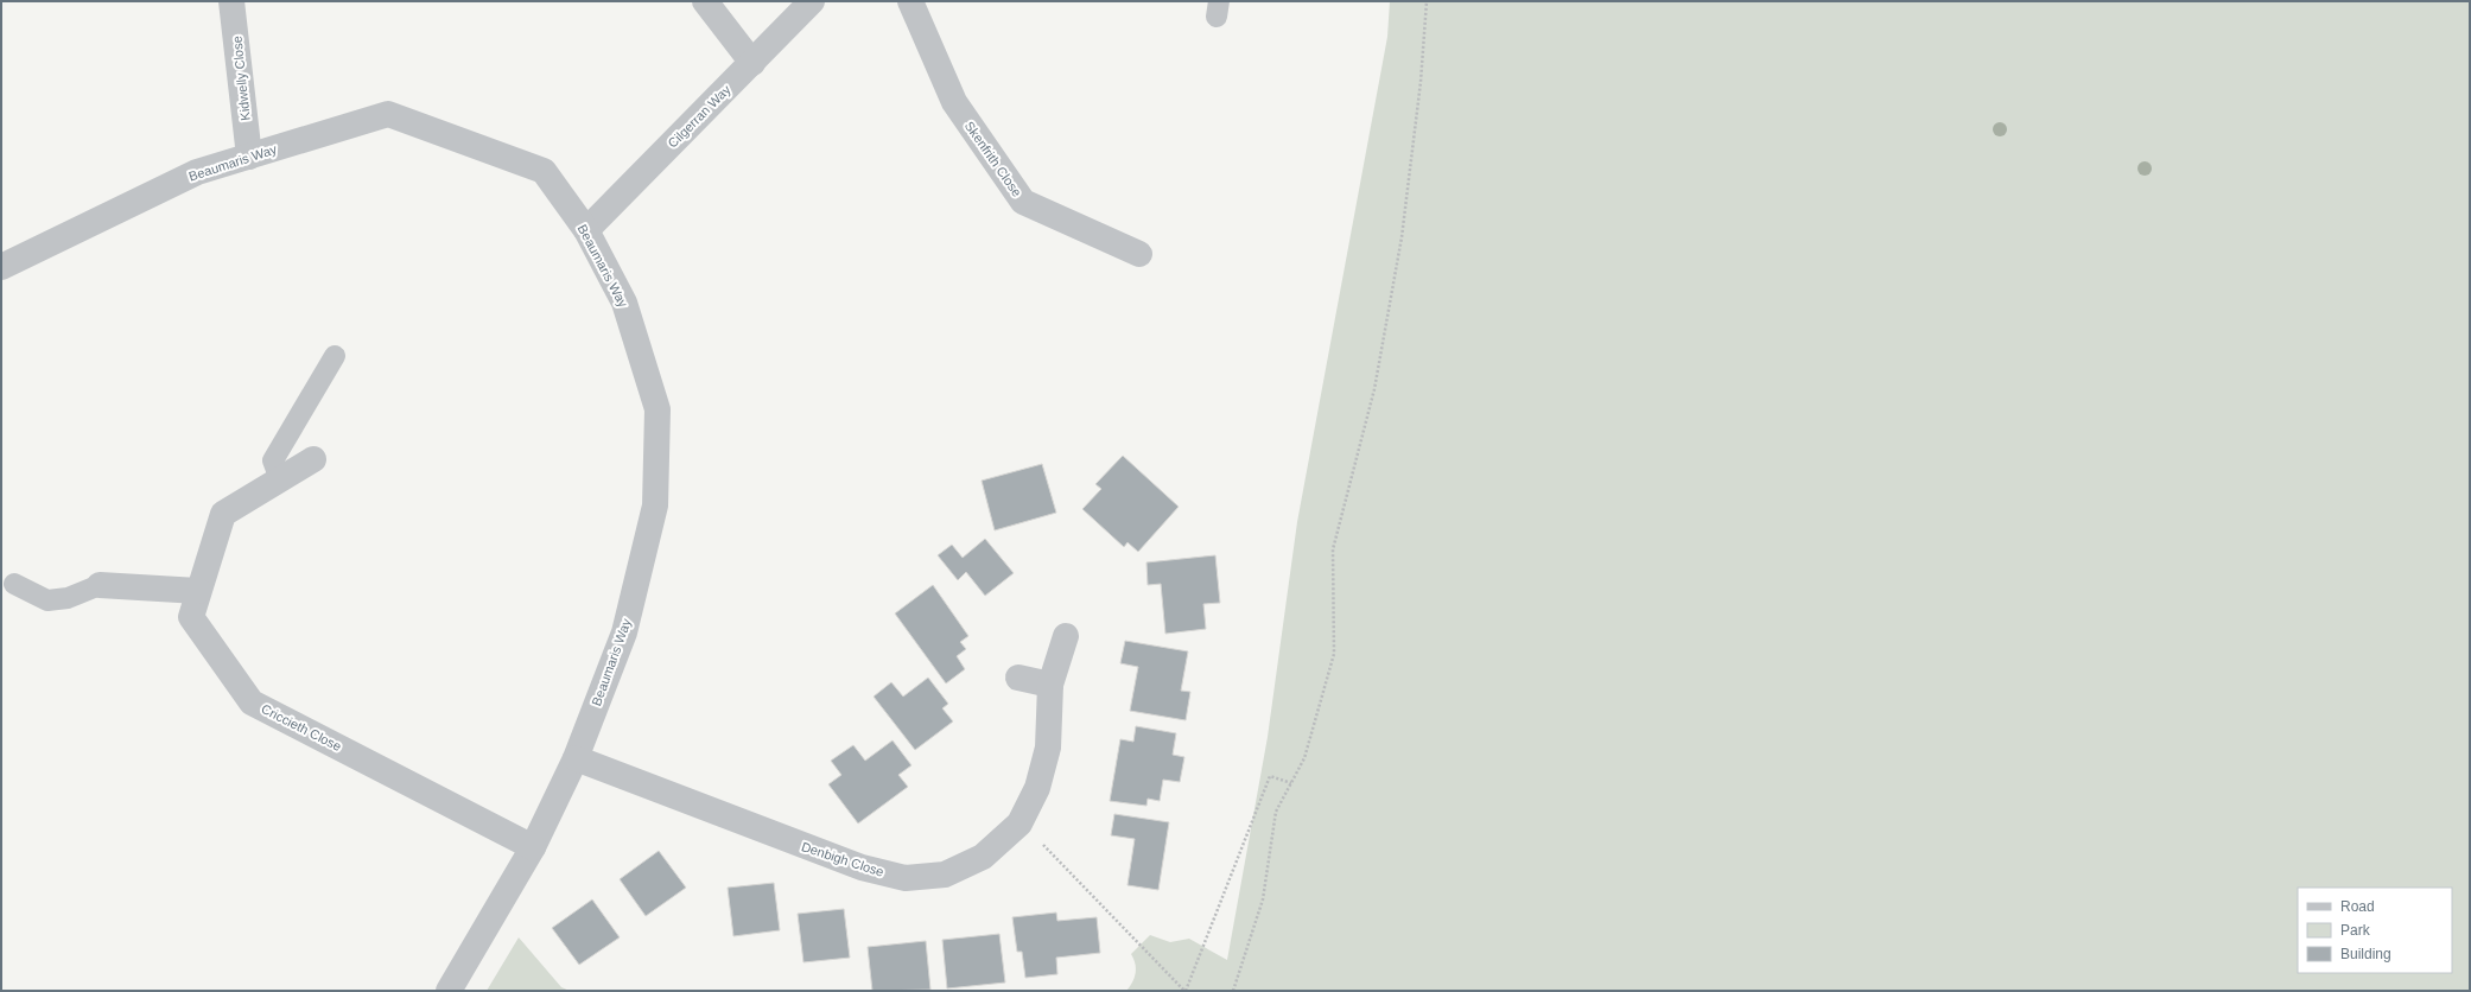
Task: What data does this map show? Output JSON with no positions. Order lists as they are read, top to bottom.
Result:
{
  "streets": {
    "street": [
      "Kidwelly Close",
      "Cilgerran Way",
      "Skenfrith Close",
      "Beaumaris Way",
      "Criccieth Close",
      "Denbigh Close"
    ]
  },
  "crossings": [
    ["Kidwelly Close", "Beaumaris Way"],
    ["Cilgerran Way", "Beaumaris Way"],
    ["Beaumaris Way", "Criccieth Close"],
    ["Beaumaris Way", "Denbigh Close"]
  ],
  "legend": ["Road", "Park", "Building"]
}
